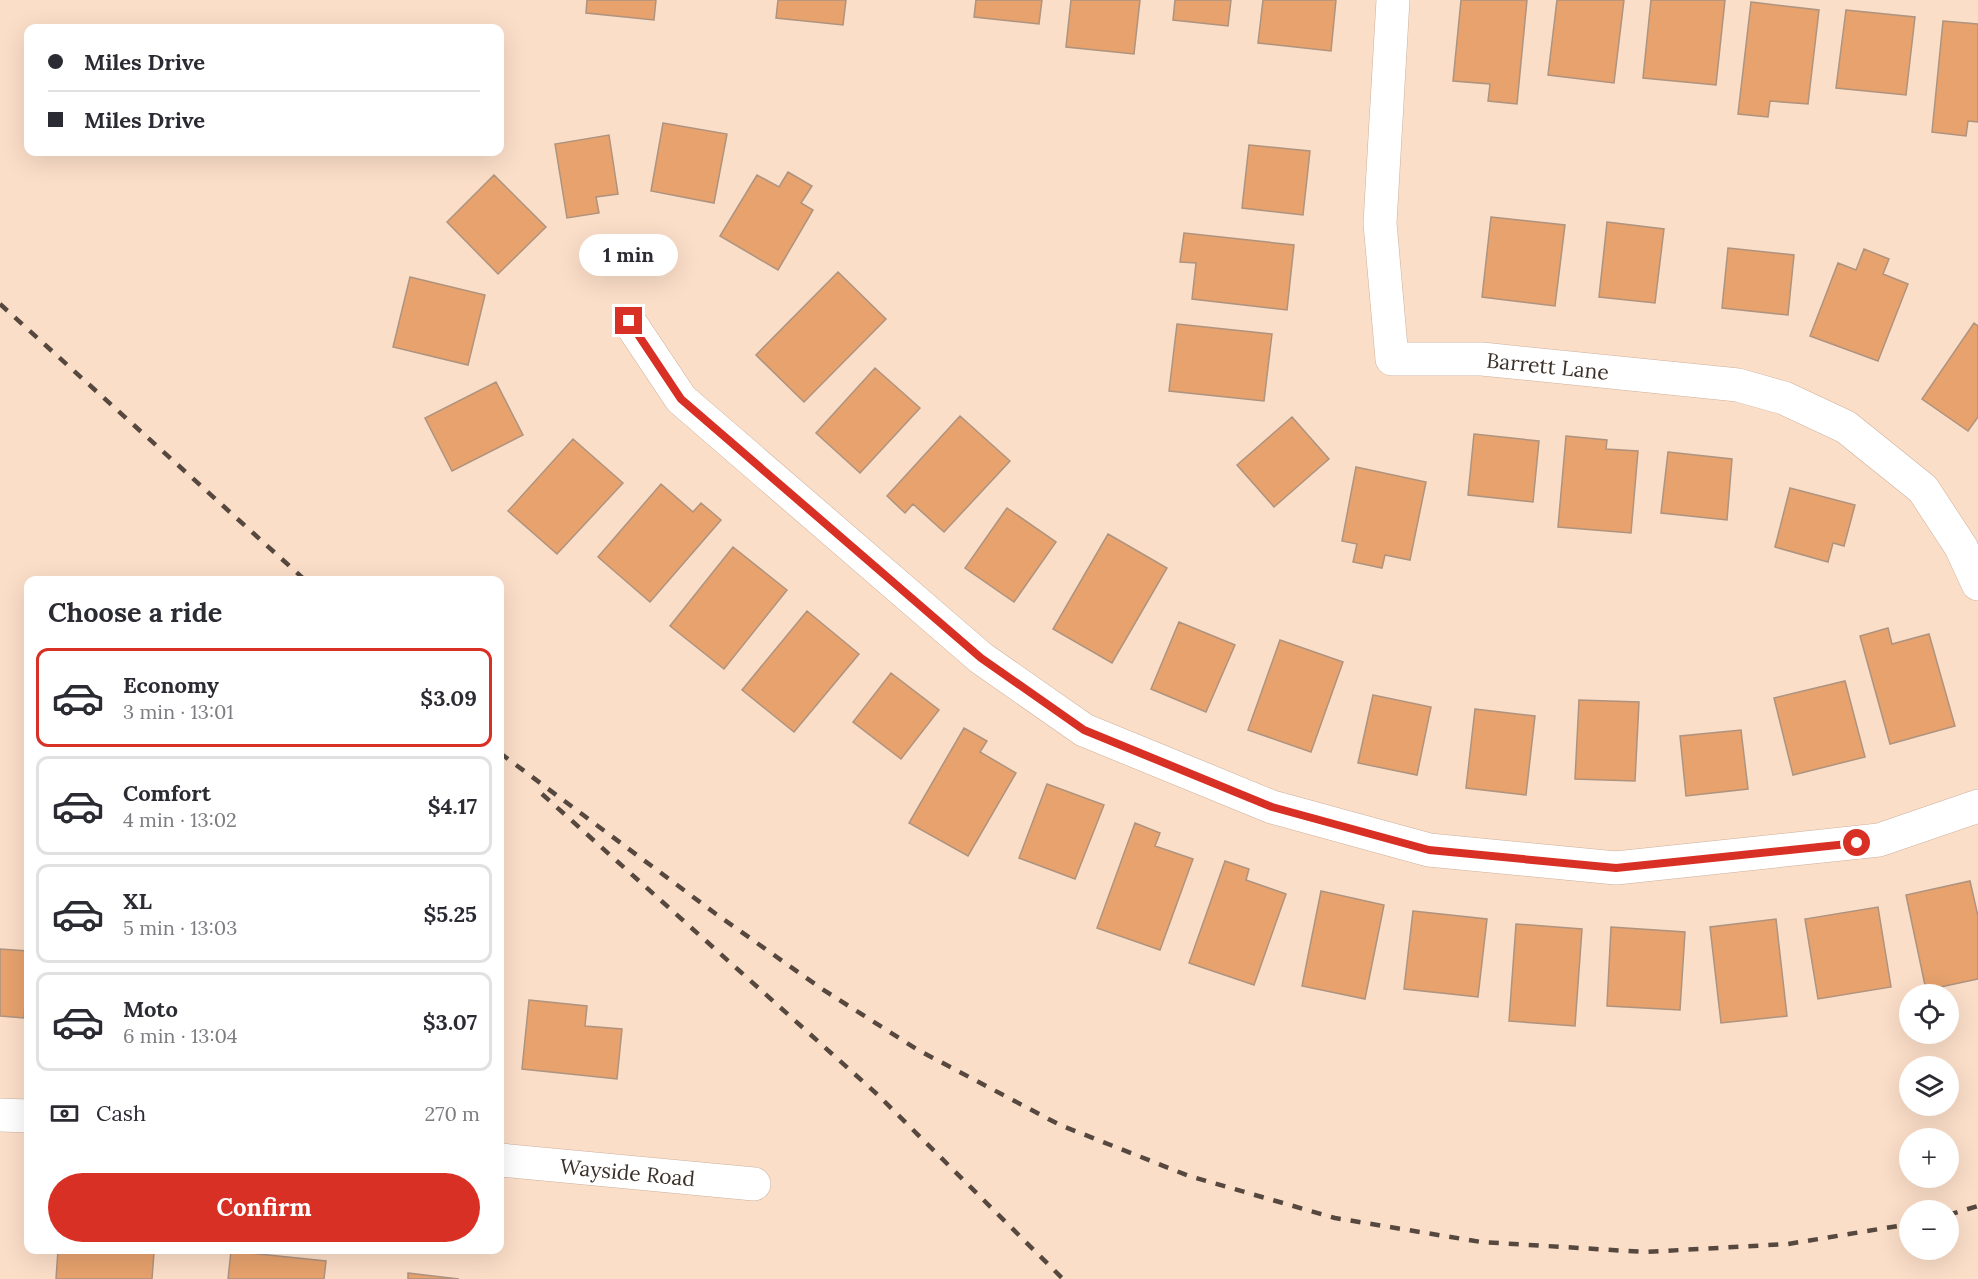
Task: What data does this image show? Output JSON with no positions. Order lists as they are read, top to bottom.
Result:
{
  "streets": {
    "street": ["Barrett Lane", "Wayside Road"]
  },
  "page": {
    "banner": ["Miles Drive", "Miles Drive"],
    "bubble": "1 min",
    "heading": "Choose a ride",
    "list": [
      {
        "name": "Economy",
        "note": "3 min · 13:01",
        "value": "$3.09"
      },
      {
        "name": "Comfort",
        "note": "4 min · 13:02",
        "value": "$4.17"
      },
      {
        "name": "XL",
        "note": "5 min · 13:03",
        "value": "$5.25"
      },
      {
        "name": "Moto",
        "note": "6 min · 13:04",
        "value": "$3.07"
      }
    ],
    "map_buttons": ["+", "−"],
    "pay": ["Cash", "270 m"],
    "buttons": "Confirm"
  }
}
